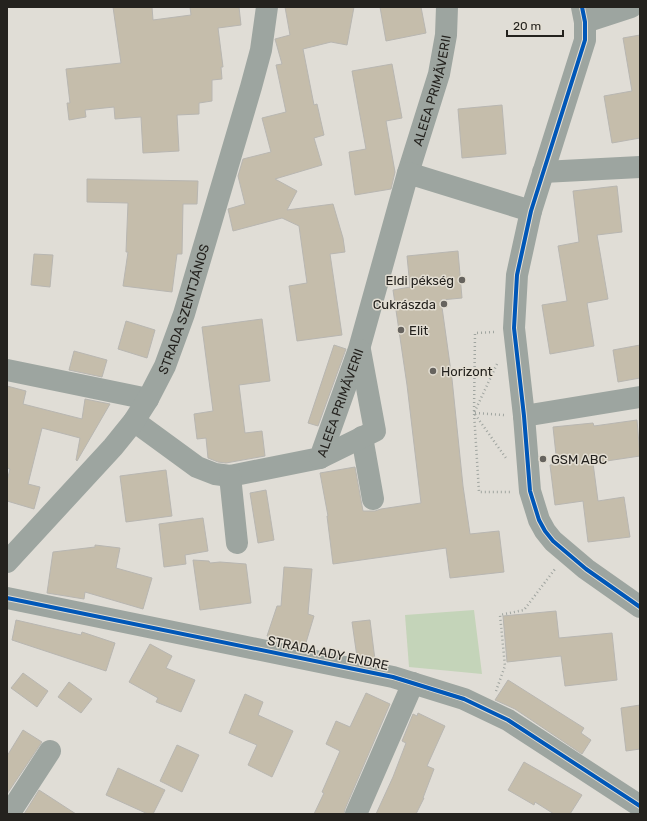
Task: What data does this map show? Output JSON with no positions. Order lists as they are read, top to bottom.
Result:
{
  "streets": {
    "street": ["ALEEA PRIMĂVERII", "STRADA SZENTJÁNOS", "STRADA ADY ENDRE"]
  },
  "crossings": [
    ["ALEEA PRIMĂVERII", "STRADA SZENTJÁNOS"]
  ],
  "places": [
    "Eldi pékség",
    "Cukrászda",
    "Elit",
    "Horizont",
    "GSM ABC"
  ],
  "scale_bar": "20 m"
}
